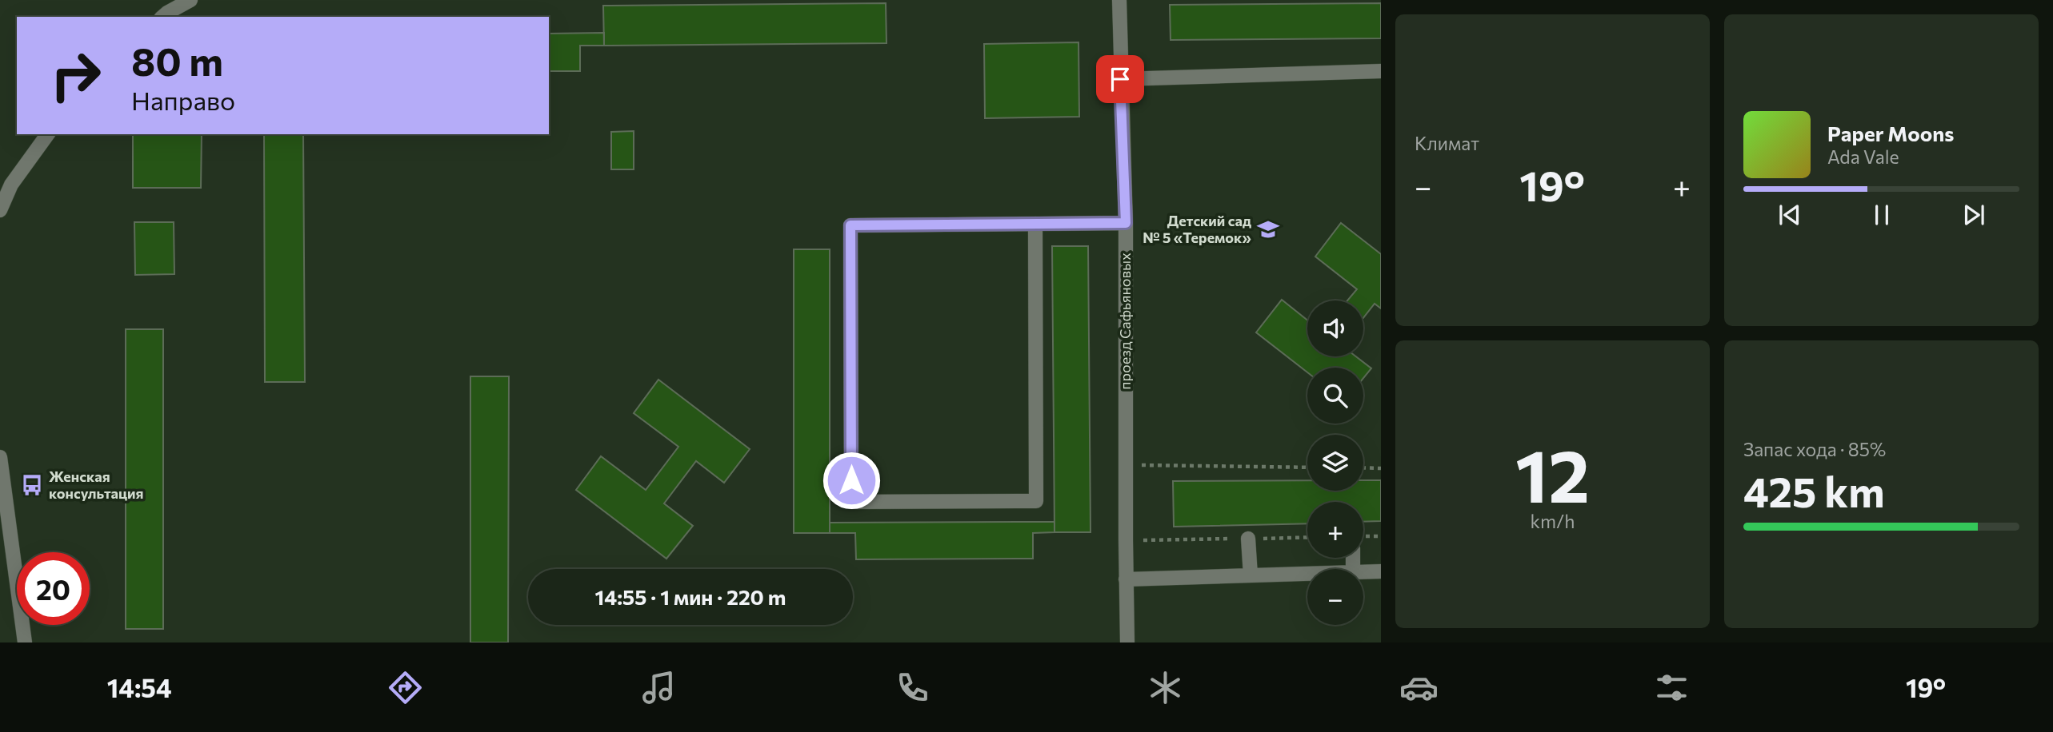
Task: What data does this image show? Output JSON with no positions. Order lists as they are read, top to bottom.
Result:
{
  "streets": {
    "street": ["проезд Сафьяновых"]
  },
  "places": {
    "school or university": ["Детский сад № 5 «Теремок»"],
    "bus stop": ["Женская консультация"]
  },
  "page": {
    "tile": [
      "Климат",
      ["12", "km/h"],
      ["Запас хода · 85%", "425 km"]
    ],
    "turn": ["80 m", "Направо"],
    "song": ["Paper Moons", "Ada Vale"],
    "heat": ["−", "19°", "+"],
    "map_buttons": ["+", "−"],
    "limit": "20",
    "trip": "14:55 · 1 мин · 220 m",
    "tabs": ["14:54", "19°"]
  }
}
